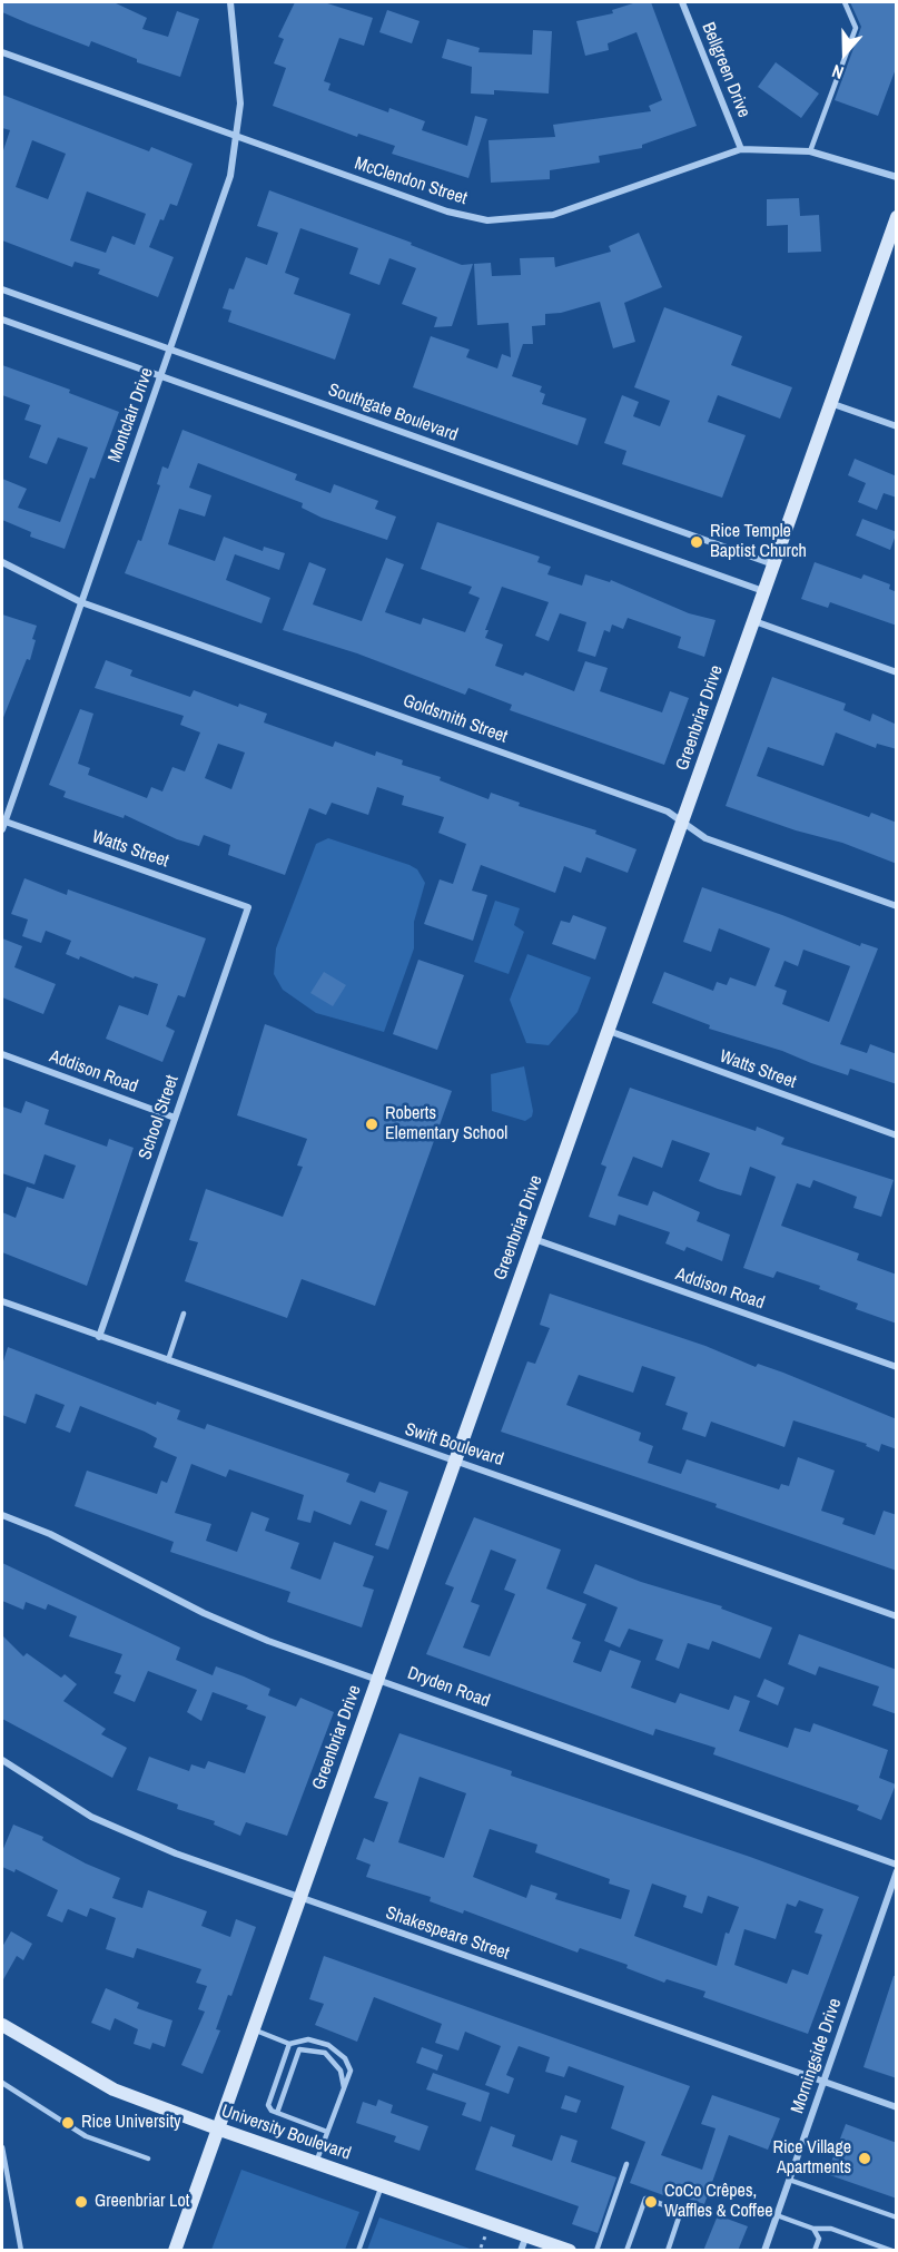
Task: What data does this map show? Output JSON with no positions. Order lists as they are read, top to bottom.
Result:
{
  "streets": {
    "main road": ["Greenbriar Drive", "University Boulevard"],
    "street": [
      "Bellgreen Drive",
      "McClendon Street",
      "Southgate Boulevard",
      "Montclair Drive",
      "Goldsmith Street",
      "Watts Street",
      "Addison Road",
      "School Street",
      "Swift Boulevard",
      "Dryden Road",
      "Shakespeare Street",
      "Morningside Drive"
    ]
  },
  "crossings": [
    ["Bellgreen Drive", "McClendon Street"],
    ["McClendon Street", "Montclair Drive"],
    ["Southgate Boulevard", "Montclair Drive"],
    ["Southgate Boulevard", "Greenbriar Drive"],
    ["Montclair Drive", "Goldsmith Street"],
    ["Montclair Drive", "Watts Street"],
    ["Greenbriar Drive", "Goldsmith Street"],
    ["Greenbriar Drive", "Watts Street"],
    ["Greenbriar Drive", "Addison Road"],
    ["Greenbriar Drive", "Swift Boulevard"],
    ["Greenbriar Drive", "Dryden Road"],
    ["Greenbriar Drive", "Shakespeare Street"],
    ["Greenbriar Drive", "University Boulevard"],
    ["Watts Street", "School Street"],
    ["Addison Road", "School Street"],
    ["School Street", "Swift Boulevard"],
    ["Shakespeare Street", "Morningside Drive"]
  ],
  "places": [
    "Rice Temple Baptist Church",
    "Roberts Elementary School",
    "Rice University",
    "Rice Village Apartments",
    "Greenbriar Lot",
    "CoCo Crêpes, Waffles & Coffee"
  ],
  "north": "bottom"
}
